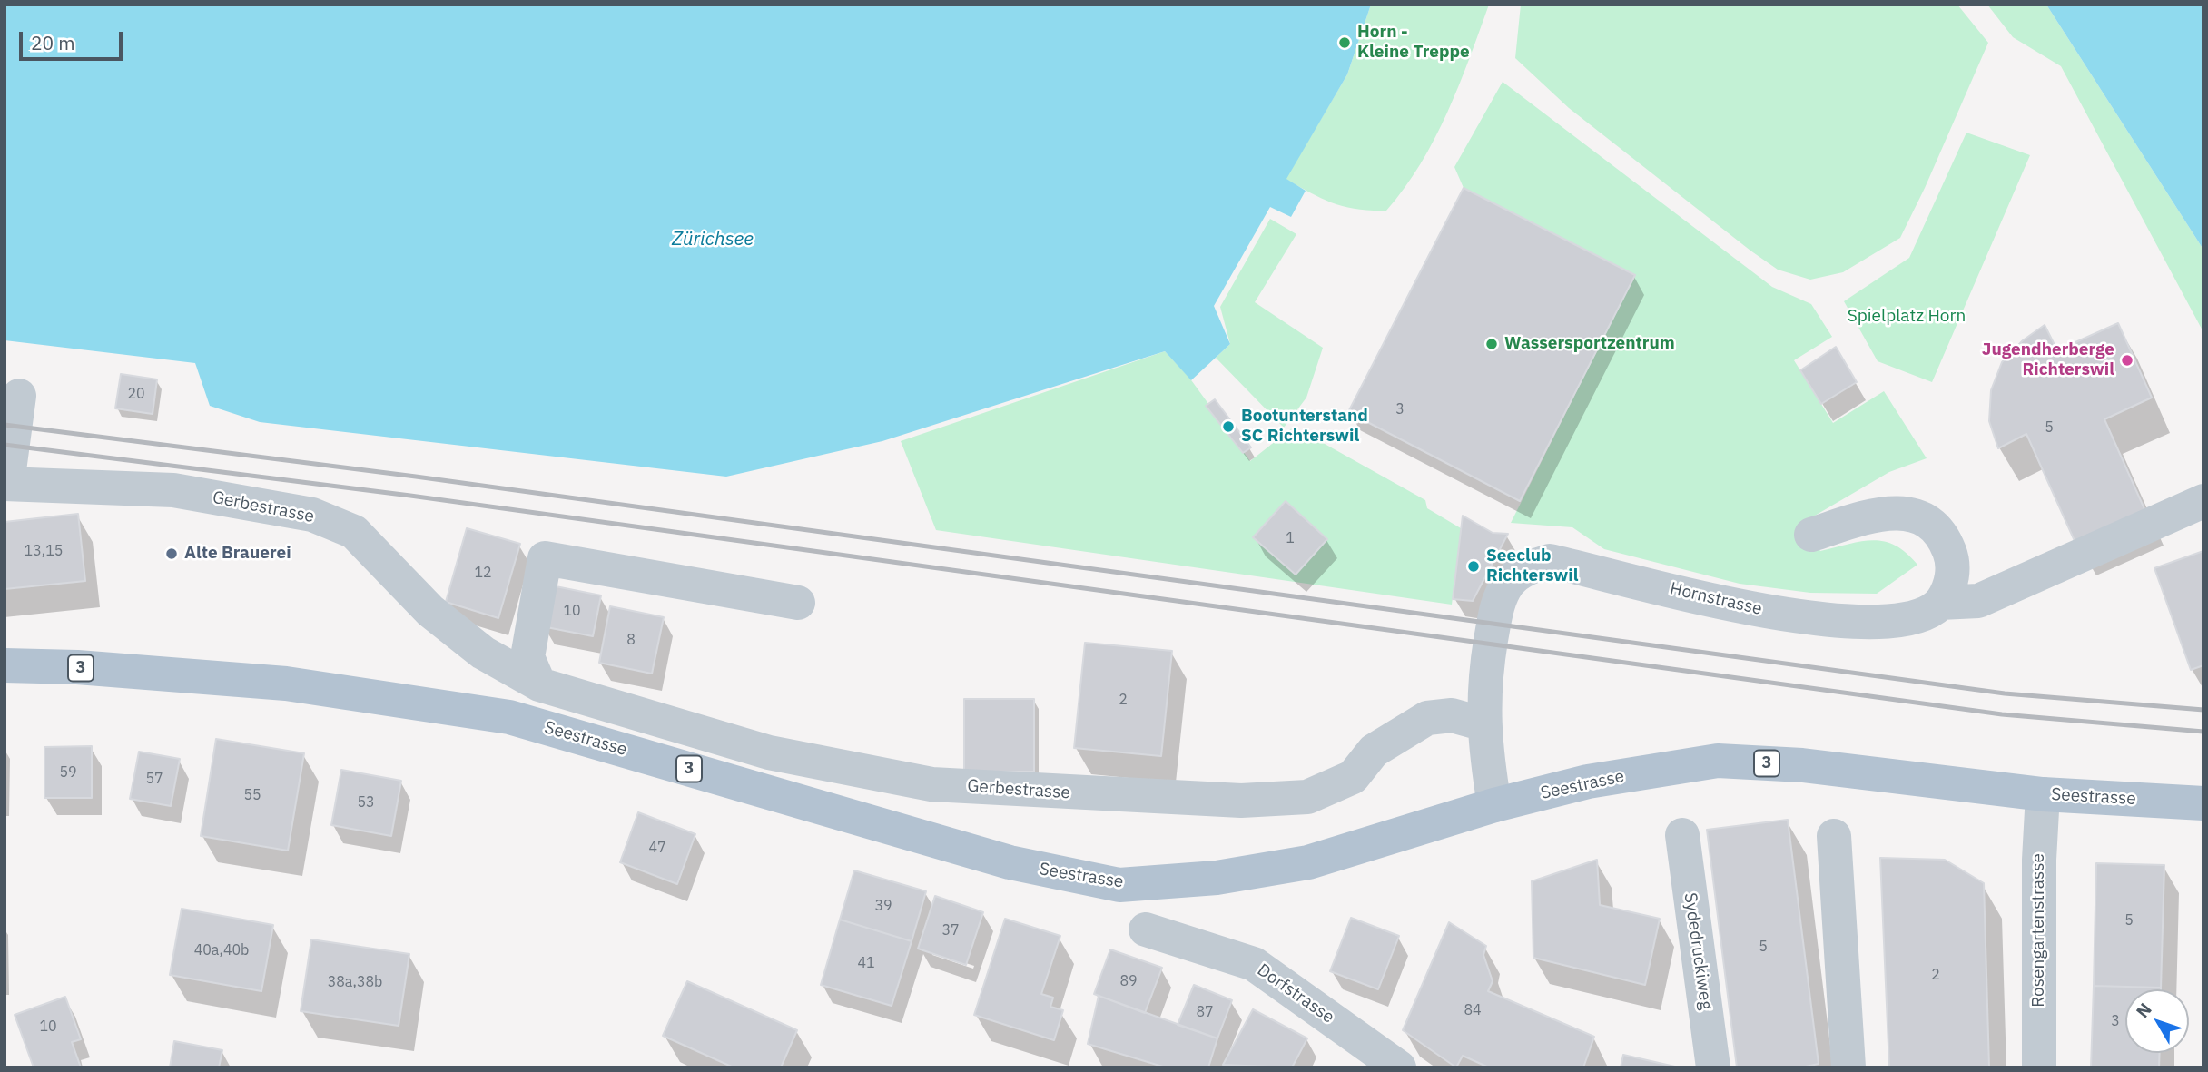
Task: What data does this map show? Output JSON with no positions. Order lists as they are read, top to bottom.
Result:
{
  "streets": {
    "main road": ["3", "Seestrasse"],
    "street": [
      "Gerbestrasse",
      "Hornstrasse",
      "Rosengartenstrasse",
      "Sydedruckiweg",
      "Dorfstrasse"
    ]
  },
  "crossings": [
    ["Gerbestrasse", "Hornstrasse"],
    ["Hornstrasse", "Seestrasse"],
    ["Seestrasse", "Rosengartenstrasse"]
  ],
  "water": ["Zürichsee"],
  "parks": ["Spielplatz Horn"],
  "places": [
    "Horn - Kleine Treppe",
    "Wassersportzentrum",
    "Jugendherberge Richterswil",
    "Bootunterstand SC Richterswil",
    "Alte Brauerei",
    "Seeclub Richterswil"
  ],
  "house_numbers": [
    "20",
    "3",
    "5",
    "1",
    "13,15",
    "12",
    "10",
    "8",
    "2",
    "59",
    "57",
    "55",
    "53",
    "47",
    "39",
    "5",
    "37",
    "5",
    "40a,40b",
    "41",
    "2",
    "89",
    "38a,38b",
    "84",
    "87",
    "3",
    "10"
  ],
  "scale_bar": "20 m",
  "north": "top left"
}
